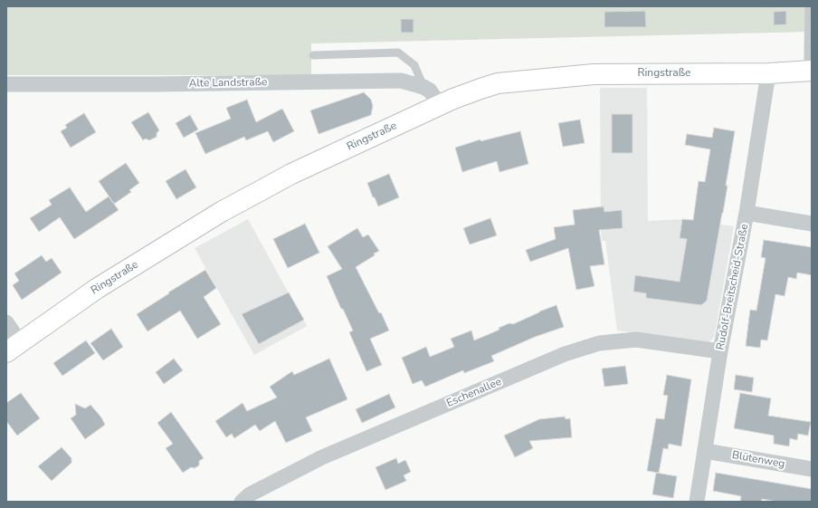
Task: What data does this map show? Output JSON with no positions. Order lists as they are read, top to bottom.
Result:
{
  "streets": {
    "main road": ["Ringstraße"],
    "street": [
      "Alte Landstraße",
      "Rudolf-Breitscheid-Straße",
      "Eschenallee",
      "Blütenweg"
    ]
  },
  "crossings": [
    ["Ringstraße", "Alte Landstraße"],
    ["Ringstraße", "Rudolf-Breitscheid-Straße"],
    ["Rudolf-Breitscheid-Straße", "Eschenallee"],
    ["Rudolf-Breitscheid-Straße", "Blütenweg"]
  ]
}
